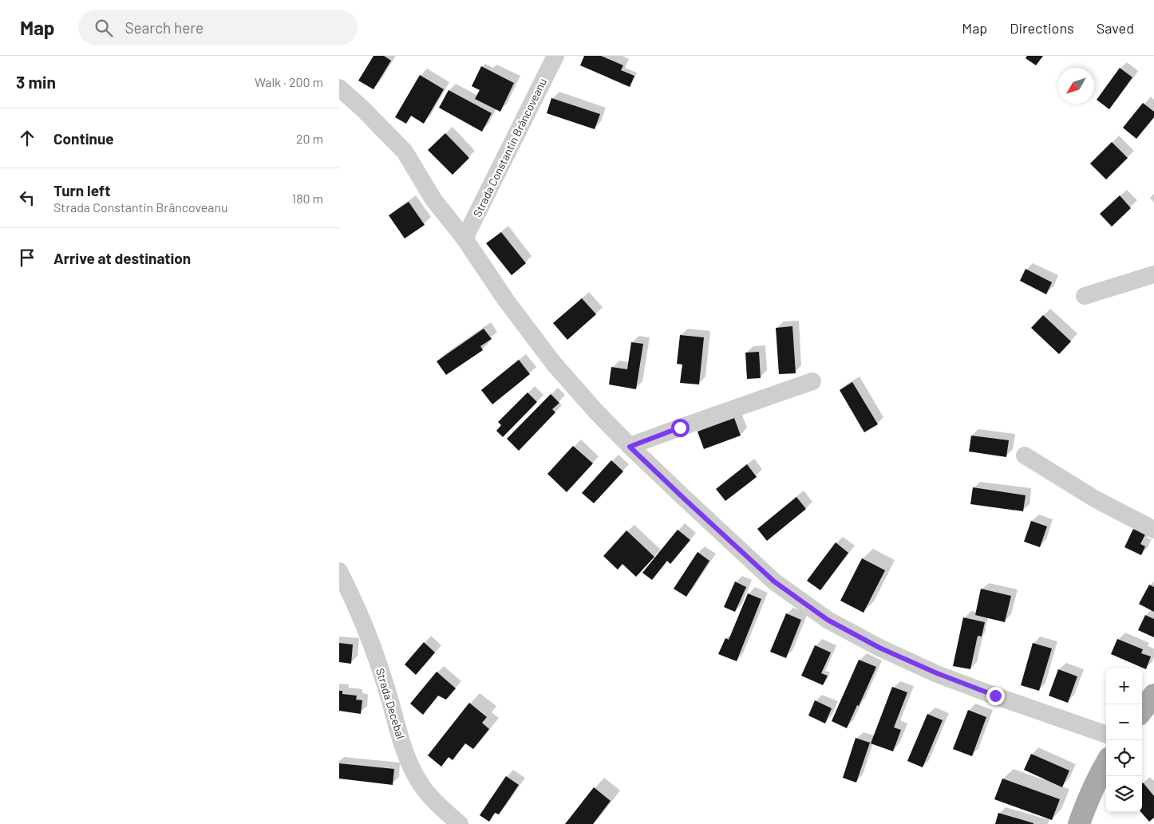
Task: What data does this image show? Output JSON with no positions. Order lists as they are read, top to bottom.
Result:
{
  "streets": {
    "street": ["Strada Constantin Brâncoveanu", "Strada Decebal"]
  },
  "north": "bottom left",
  "page": {
    "header": "Map",
    "search": "Search here",
    "nav": ["Map", "Directions", "Saved"],
    "heading": ["3 min", "Walk · 200 m"],
    "list": [
      ["Continue", "20 m"],
      ["Turn left", "Strada Constantin Brâncoveanu", "180 m"],
      "Arrive at destination"
    ],
    "map_buttons": ["+", "−"]
  }
}
